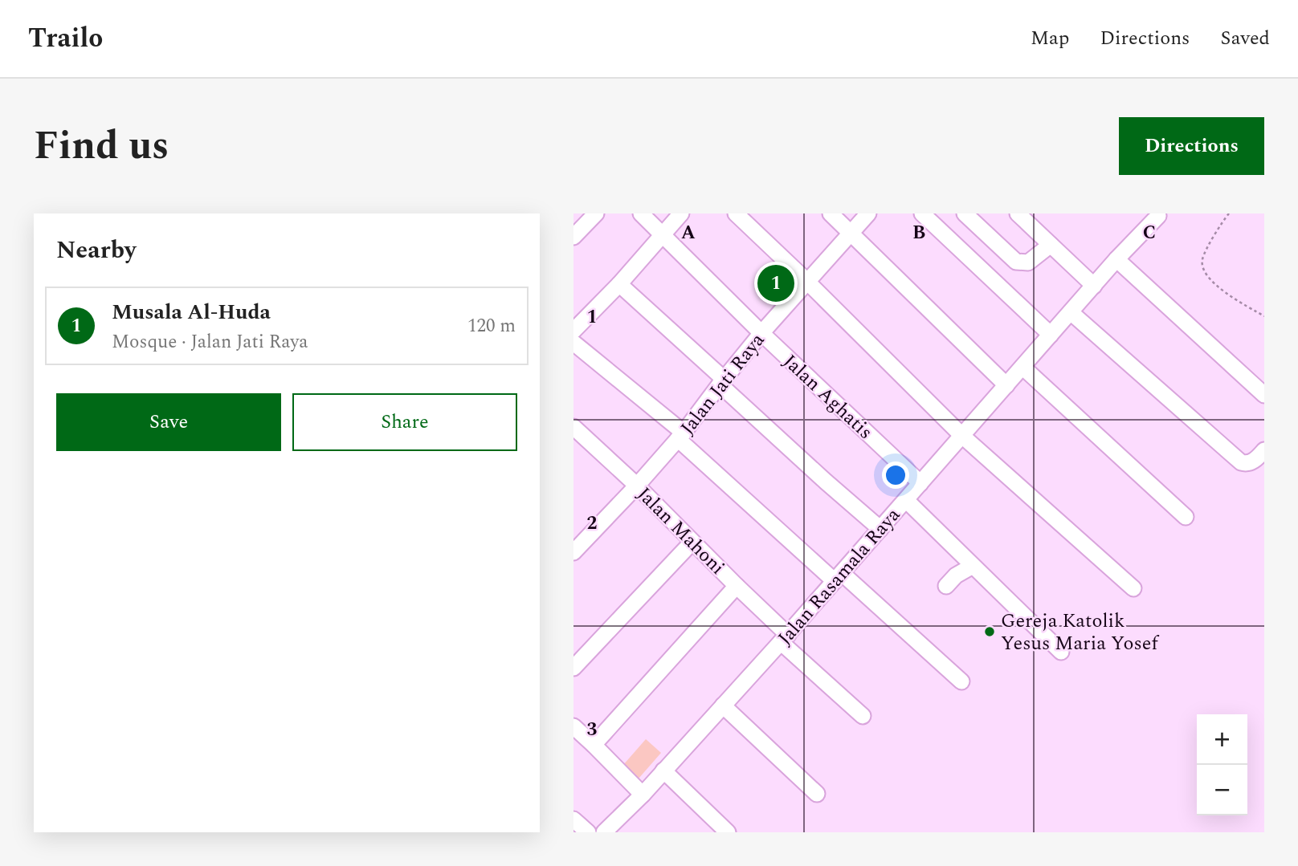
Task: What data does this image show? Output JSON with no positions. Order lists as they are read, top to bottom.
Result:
{
  "streets": {
    "street": [
      "Jalan Jati Raya",
      "Jalan Aghatis",
      "Jalan Mahoni",
      "Jalan Rasamala Raya"
    ]
  },
  "crossings": [
    ["Jalan Jati Raya", "Jalan Aghatis"],
    ["Jalan Jati Raya", "Jalan Mahoni"],
    ["Jalan Aghatis", "Jalan Rasamala Raya"],
    ["Jalan Mahoni", "Jalan Rasamala Raya"]
  ],
  "places": ["Gereja Katolik Yesus Maria Yosef"],
  "page": {
    "header": "Trailo",
    "nav": ["Map", "Directions", "Saved"],
    "title": "Find us",
    "buttons": [
      "Directions",
      ["Save", "Share"]
    ],
    "heading": "Nearby",
    "pins": "1",
    "list": [
      {
        "mark": "1",
        "name": "Musala Al-Huda",
        "note": "Mosque · Jalan Jati Raya",
        "value": "120 m"
      }
    ],
    "map_buttons": ["+", "−"]
  },
  "grid": {
    "columns": ["A", "B", "C"],
    "rows": ["1", "2", "3"]
  }
}
